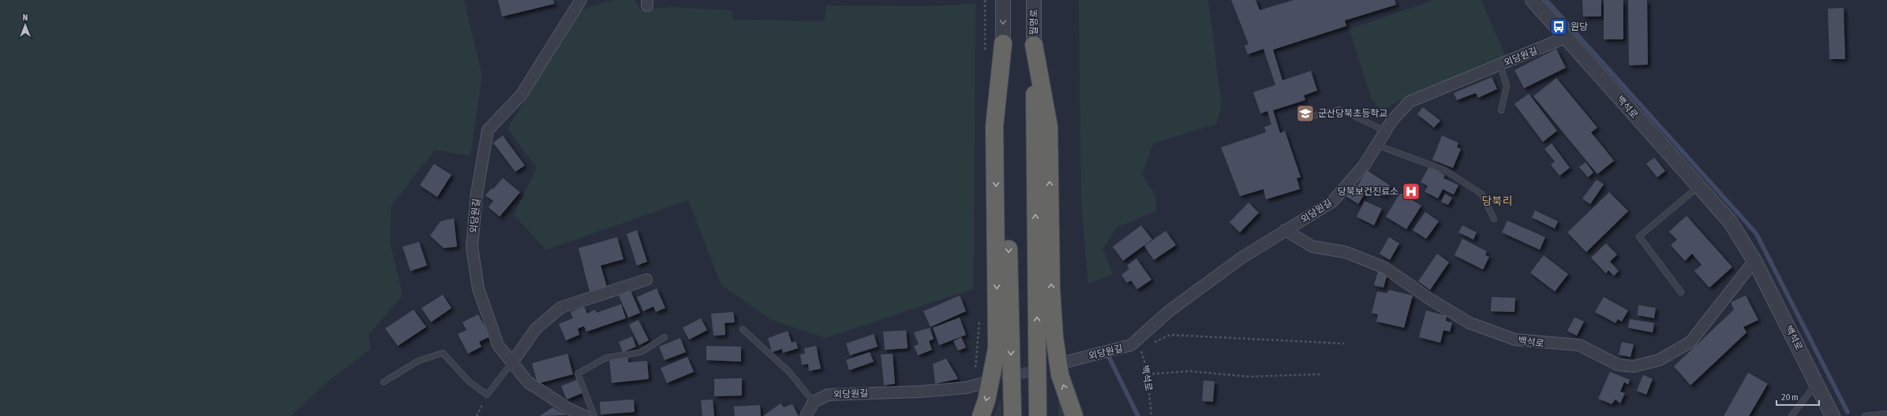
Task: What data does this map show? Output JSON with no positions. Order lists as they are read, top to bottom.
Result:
{
  "streets": {
    "street": ["월명로", "외당원길", "백석로"]
  },
  "crossings": [
    ["외당원길", "백석로"]
  ],
  "districts": ["당북리"],
  "places": {
    "bus stop": ["원당"],
    "school or university": ["군산당북초등학교"],
    "hospital": ["당북보건진료소"]
  },
  "scale_bar": "20 m",
  "north": "top"
}
